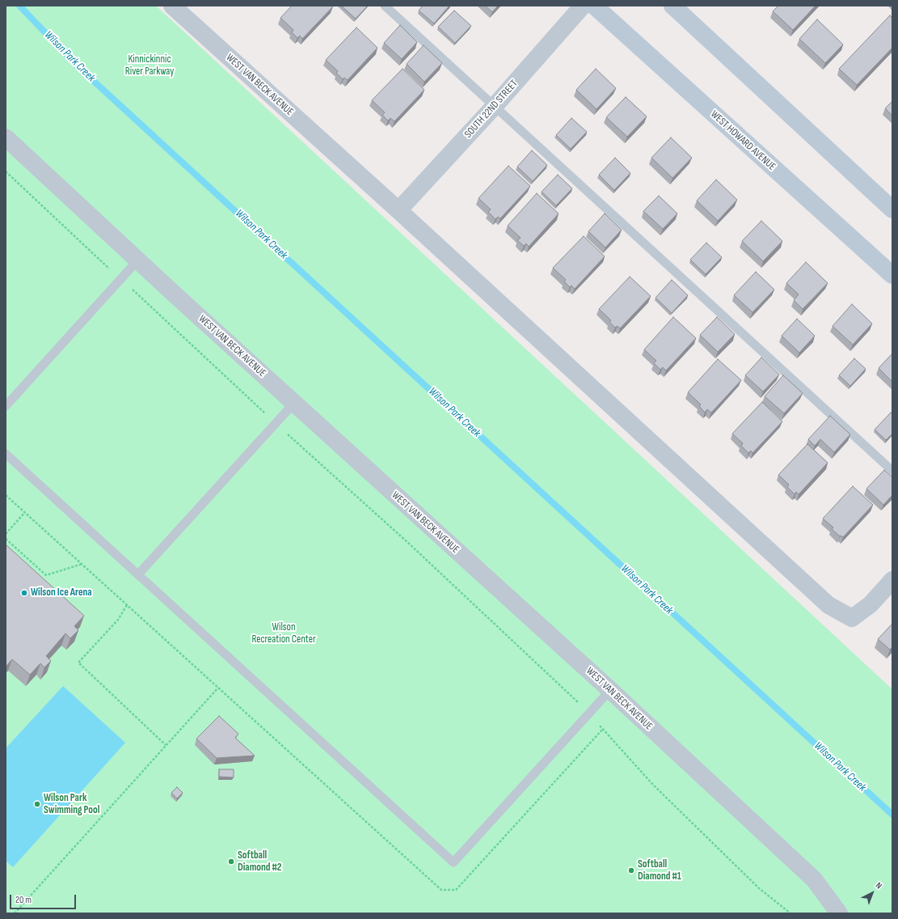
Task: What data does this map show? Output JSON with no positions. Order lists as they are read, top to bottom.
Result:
{
  "streets": {
    "main road": ["WEST HOWARD AVENUE"],
    "street": ["WEST VAN BECK AVENUE", "SOUTH 22ND STREET"]
  },
  "crossings": [
    ["WEST VAN BECK AVENUE", "SOUTH 22ND STREET"]
  ],
  "water": ["Wilson Park Creek"],
  "parks": ["Kinnickinnic River Parkway", "Wilson Recreation Center"],
  "places": [
    "Wilson Ice Arena",
    "Wilson Park Swimming Pool",
    "Softball Diamond #2",
    "Softball Diamond #1"
  ],
  "scale_bar": "20 m",
  "north": "top right"
}
